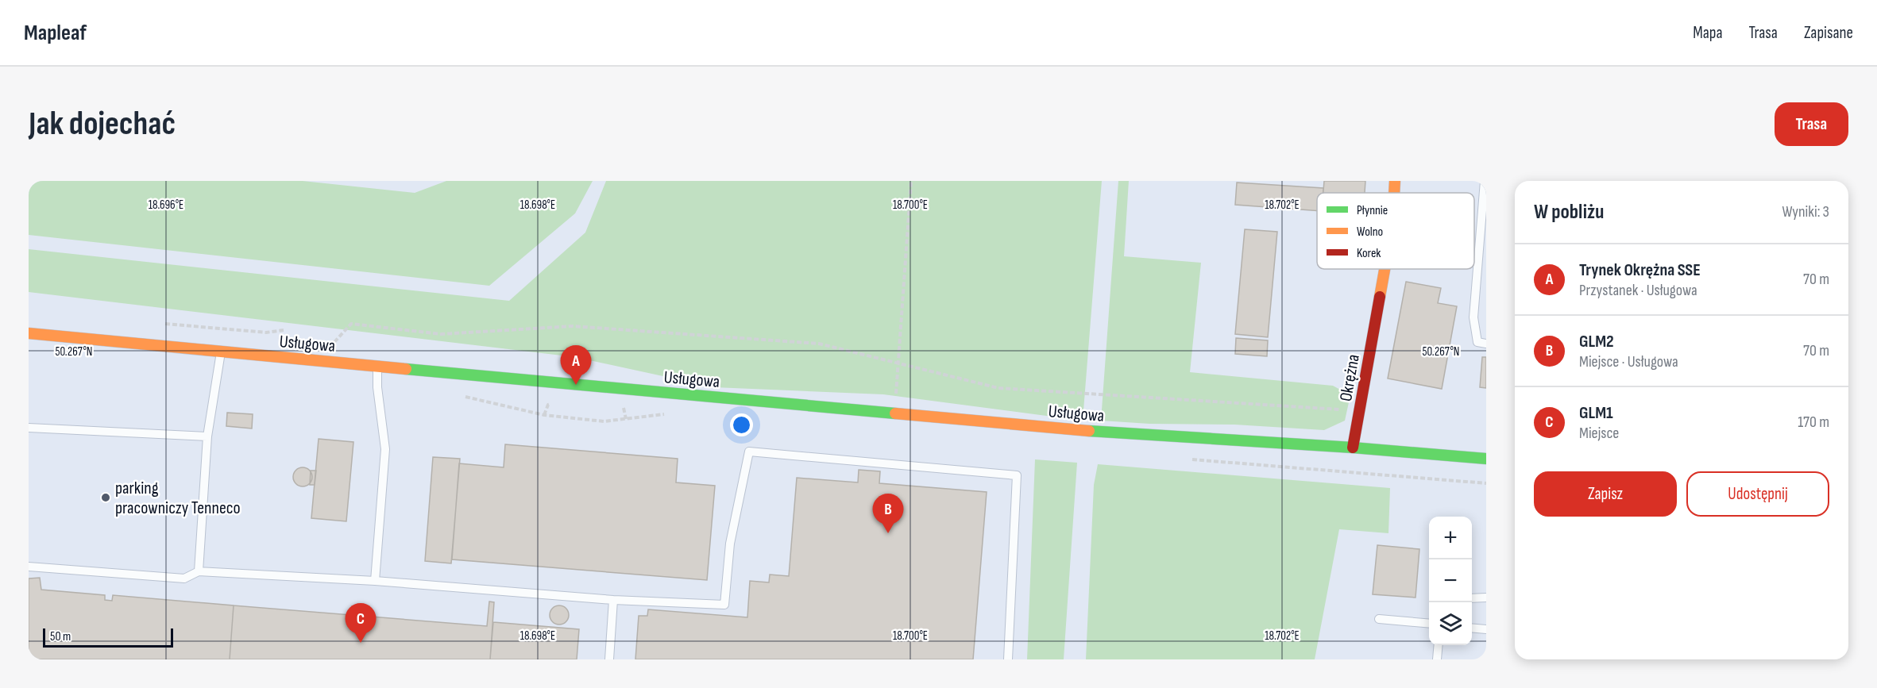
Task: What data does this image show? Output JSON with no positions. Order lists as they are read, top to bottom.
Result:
{
  "streets": {
    "street": ["Usługowa", "Okrężna"]
  },
  "crossings": [
    ["Usługowa", "Okrężna"]
  ],
  "places": ["parking pracowniczy Tenneco"],
  "legend": ["Płynnie", "Wolno", "Korek"],
  "scale_bar": "50 m",
  "page": {
    "header": "Mapleaf",
    "nav": ["Mapa", "Trasa", "Zapisane"],
    "buttons": [
      "Trasa",
      ["Zapisz", "Udostępnij"]
    ],
    "title": "Jak dojechać",
    "heading": ["W pobliżu", "Wyniki: 3"],
    "list": [
      {
        "mark": "A",
        "name": "Trynek Okrężna SSE",
        "note": "Przystanek · Usługowa",
        "value": "70 m"
      },
      {
        "mark": "B",
        "name": "GLM2",
        "note": "Miejsce · Usługowa",
        "value": "70 m"
      },
      {
        "mark": "C",
        "name": "GLM1",
        "note": "Miejsce",
        "value": "170 m"
      }
    ],
    "pins": ["A", "B", "C"],
    "map_buttons": ["+", "−"],
    "scale": "50 m"
  },
  "coordinates": [
    "18.696°E",
    "18.698°E",
    "18.700°E",
    "18.702°E",
    "50.267°N"
  ]
}
